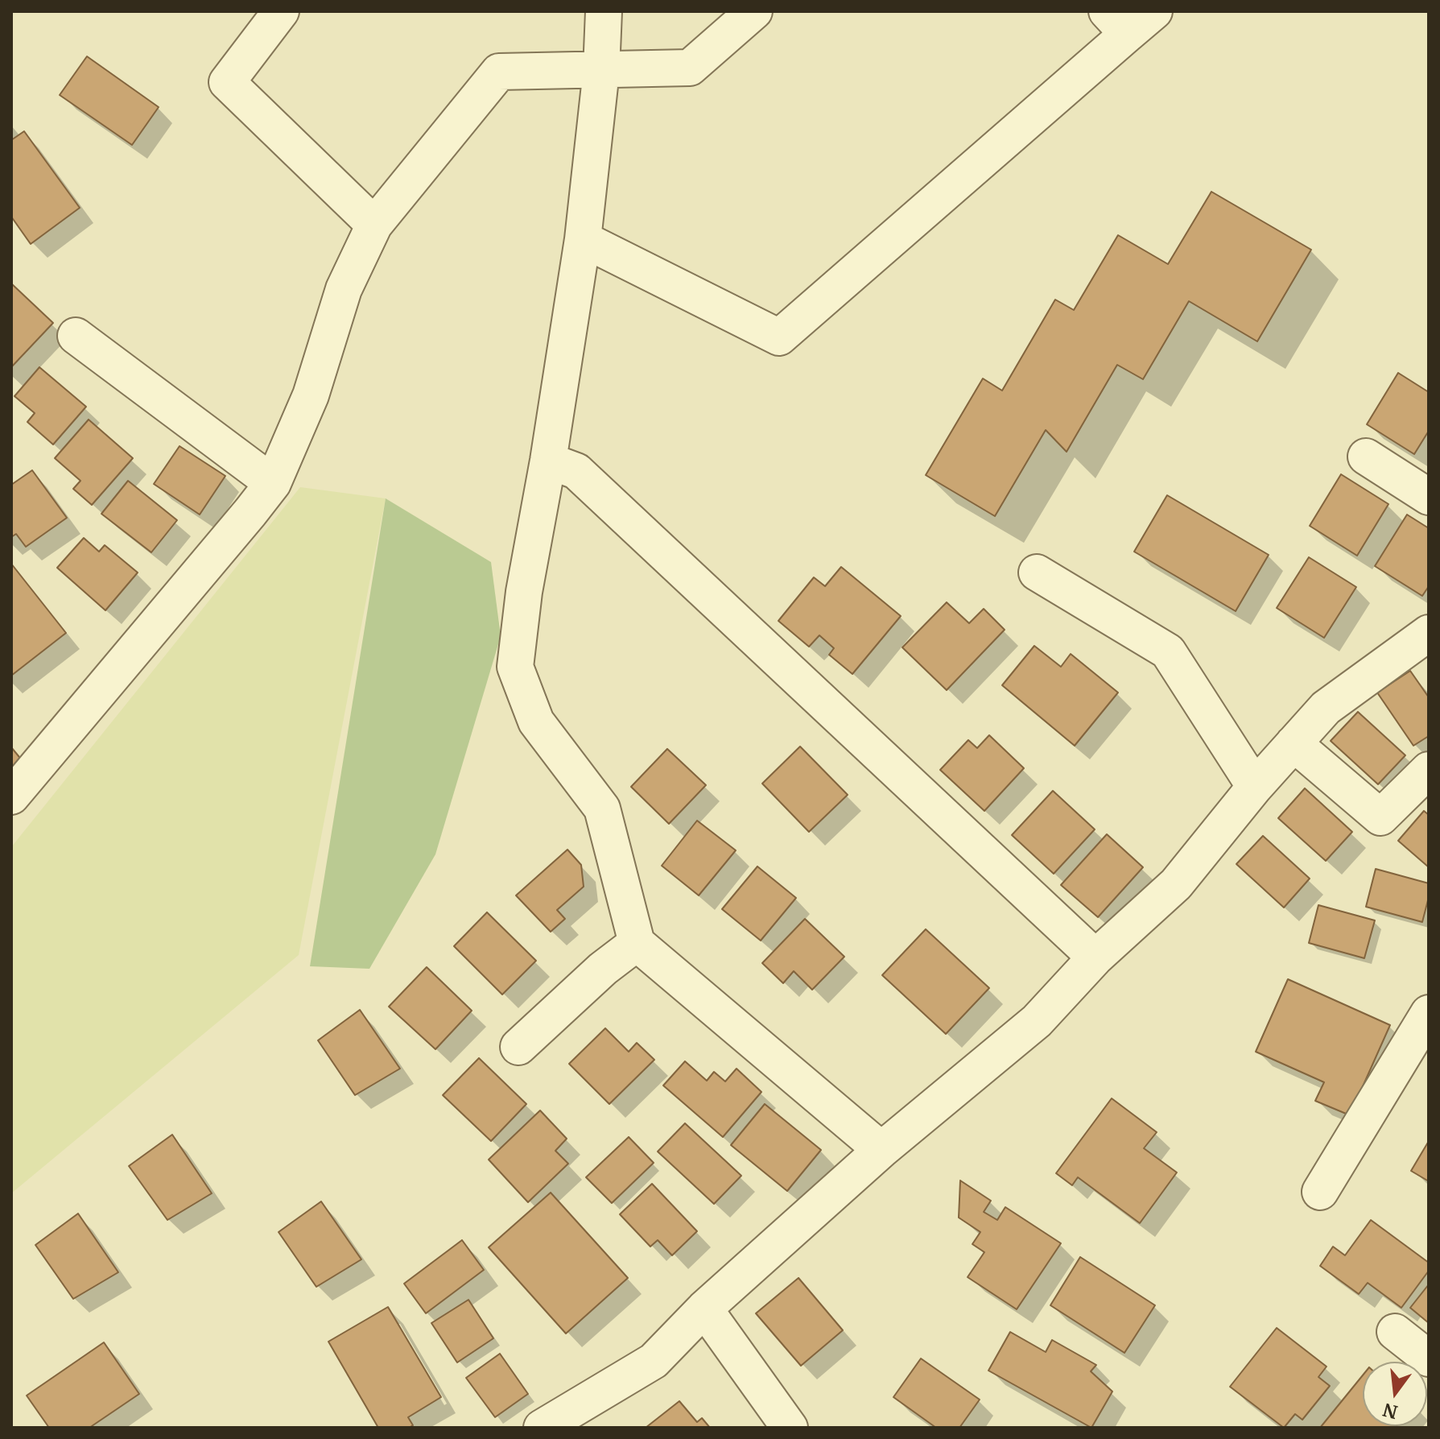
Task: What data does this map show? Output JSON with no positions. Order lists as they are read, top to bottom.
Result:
{
  "north": "bottom"
}
